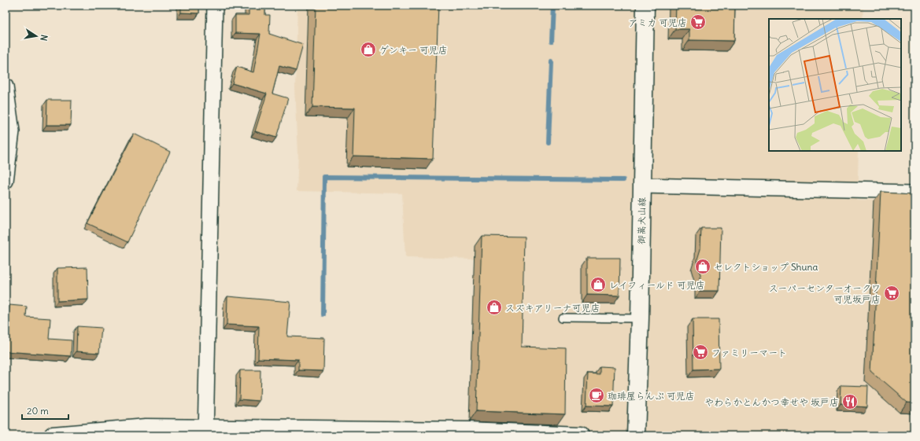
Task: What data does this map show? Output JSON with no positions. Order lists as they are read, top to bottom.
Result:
{
  "streets": {
    "street": ["御嵩犬山線"]
  },
  "places": {
    "supermarket": ["アミカ 可児店", "スーパーセンターオークワ 可児坂戸店", "ファミリーマート"],
    "shop": [
      "ゲンキー 可児店",
      "セレクトショップ Shuna",
      "レイフィールド 可児店",
      "スズキアリーナ可児店"
    ],
    "cafe": ["珈琲屋らんぷ 可児店"],
    "restaurant": ["やわらかとんかつ幸せや 坂戸店"]
  },
  "scale_bar": "20 m",
  "north": "right"
}
